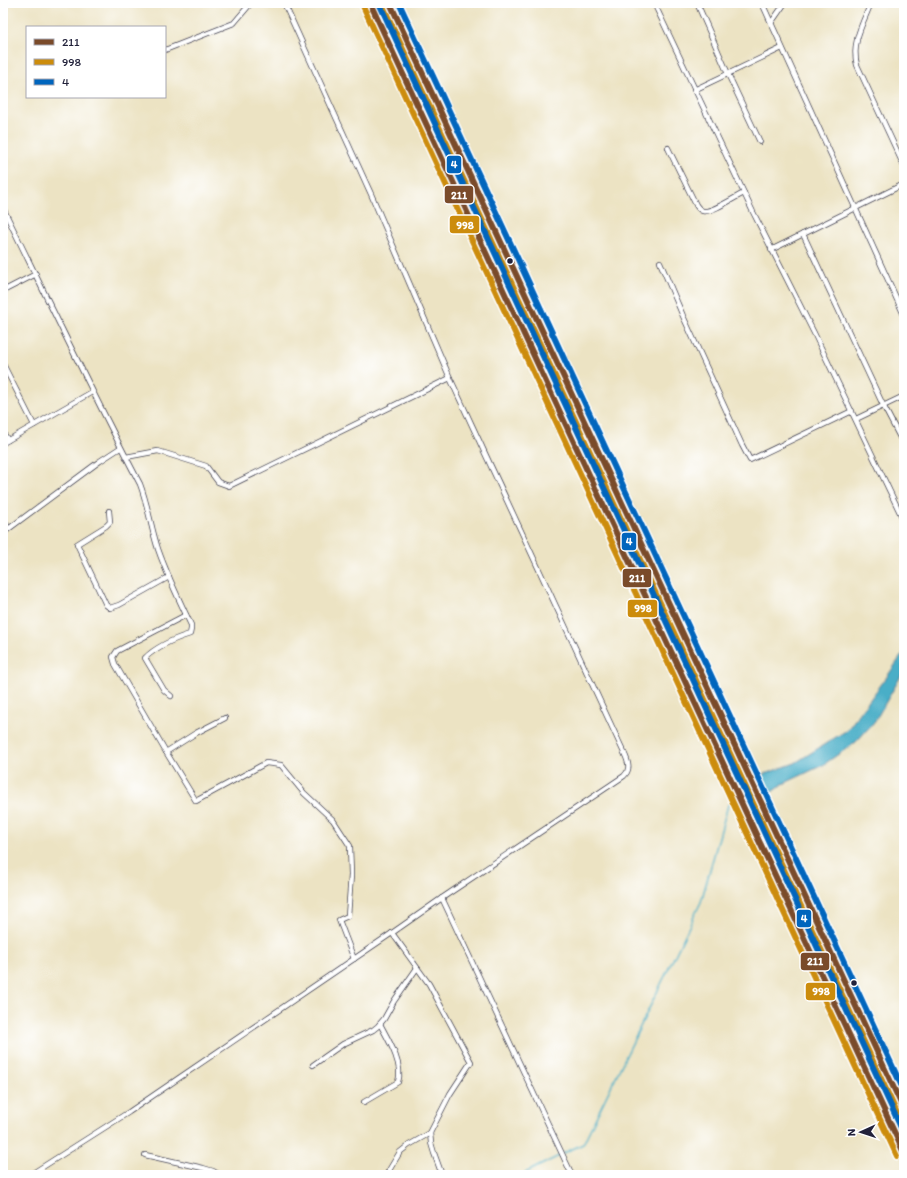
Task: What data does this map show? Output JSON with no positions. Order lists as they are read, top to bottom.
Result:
{
  "lines": ["transit line 211", "transit line 4", "transit line 998"],
  "legend": ["211", "998", "4"],
  "north": "left"
}
